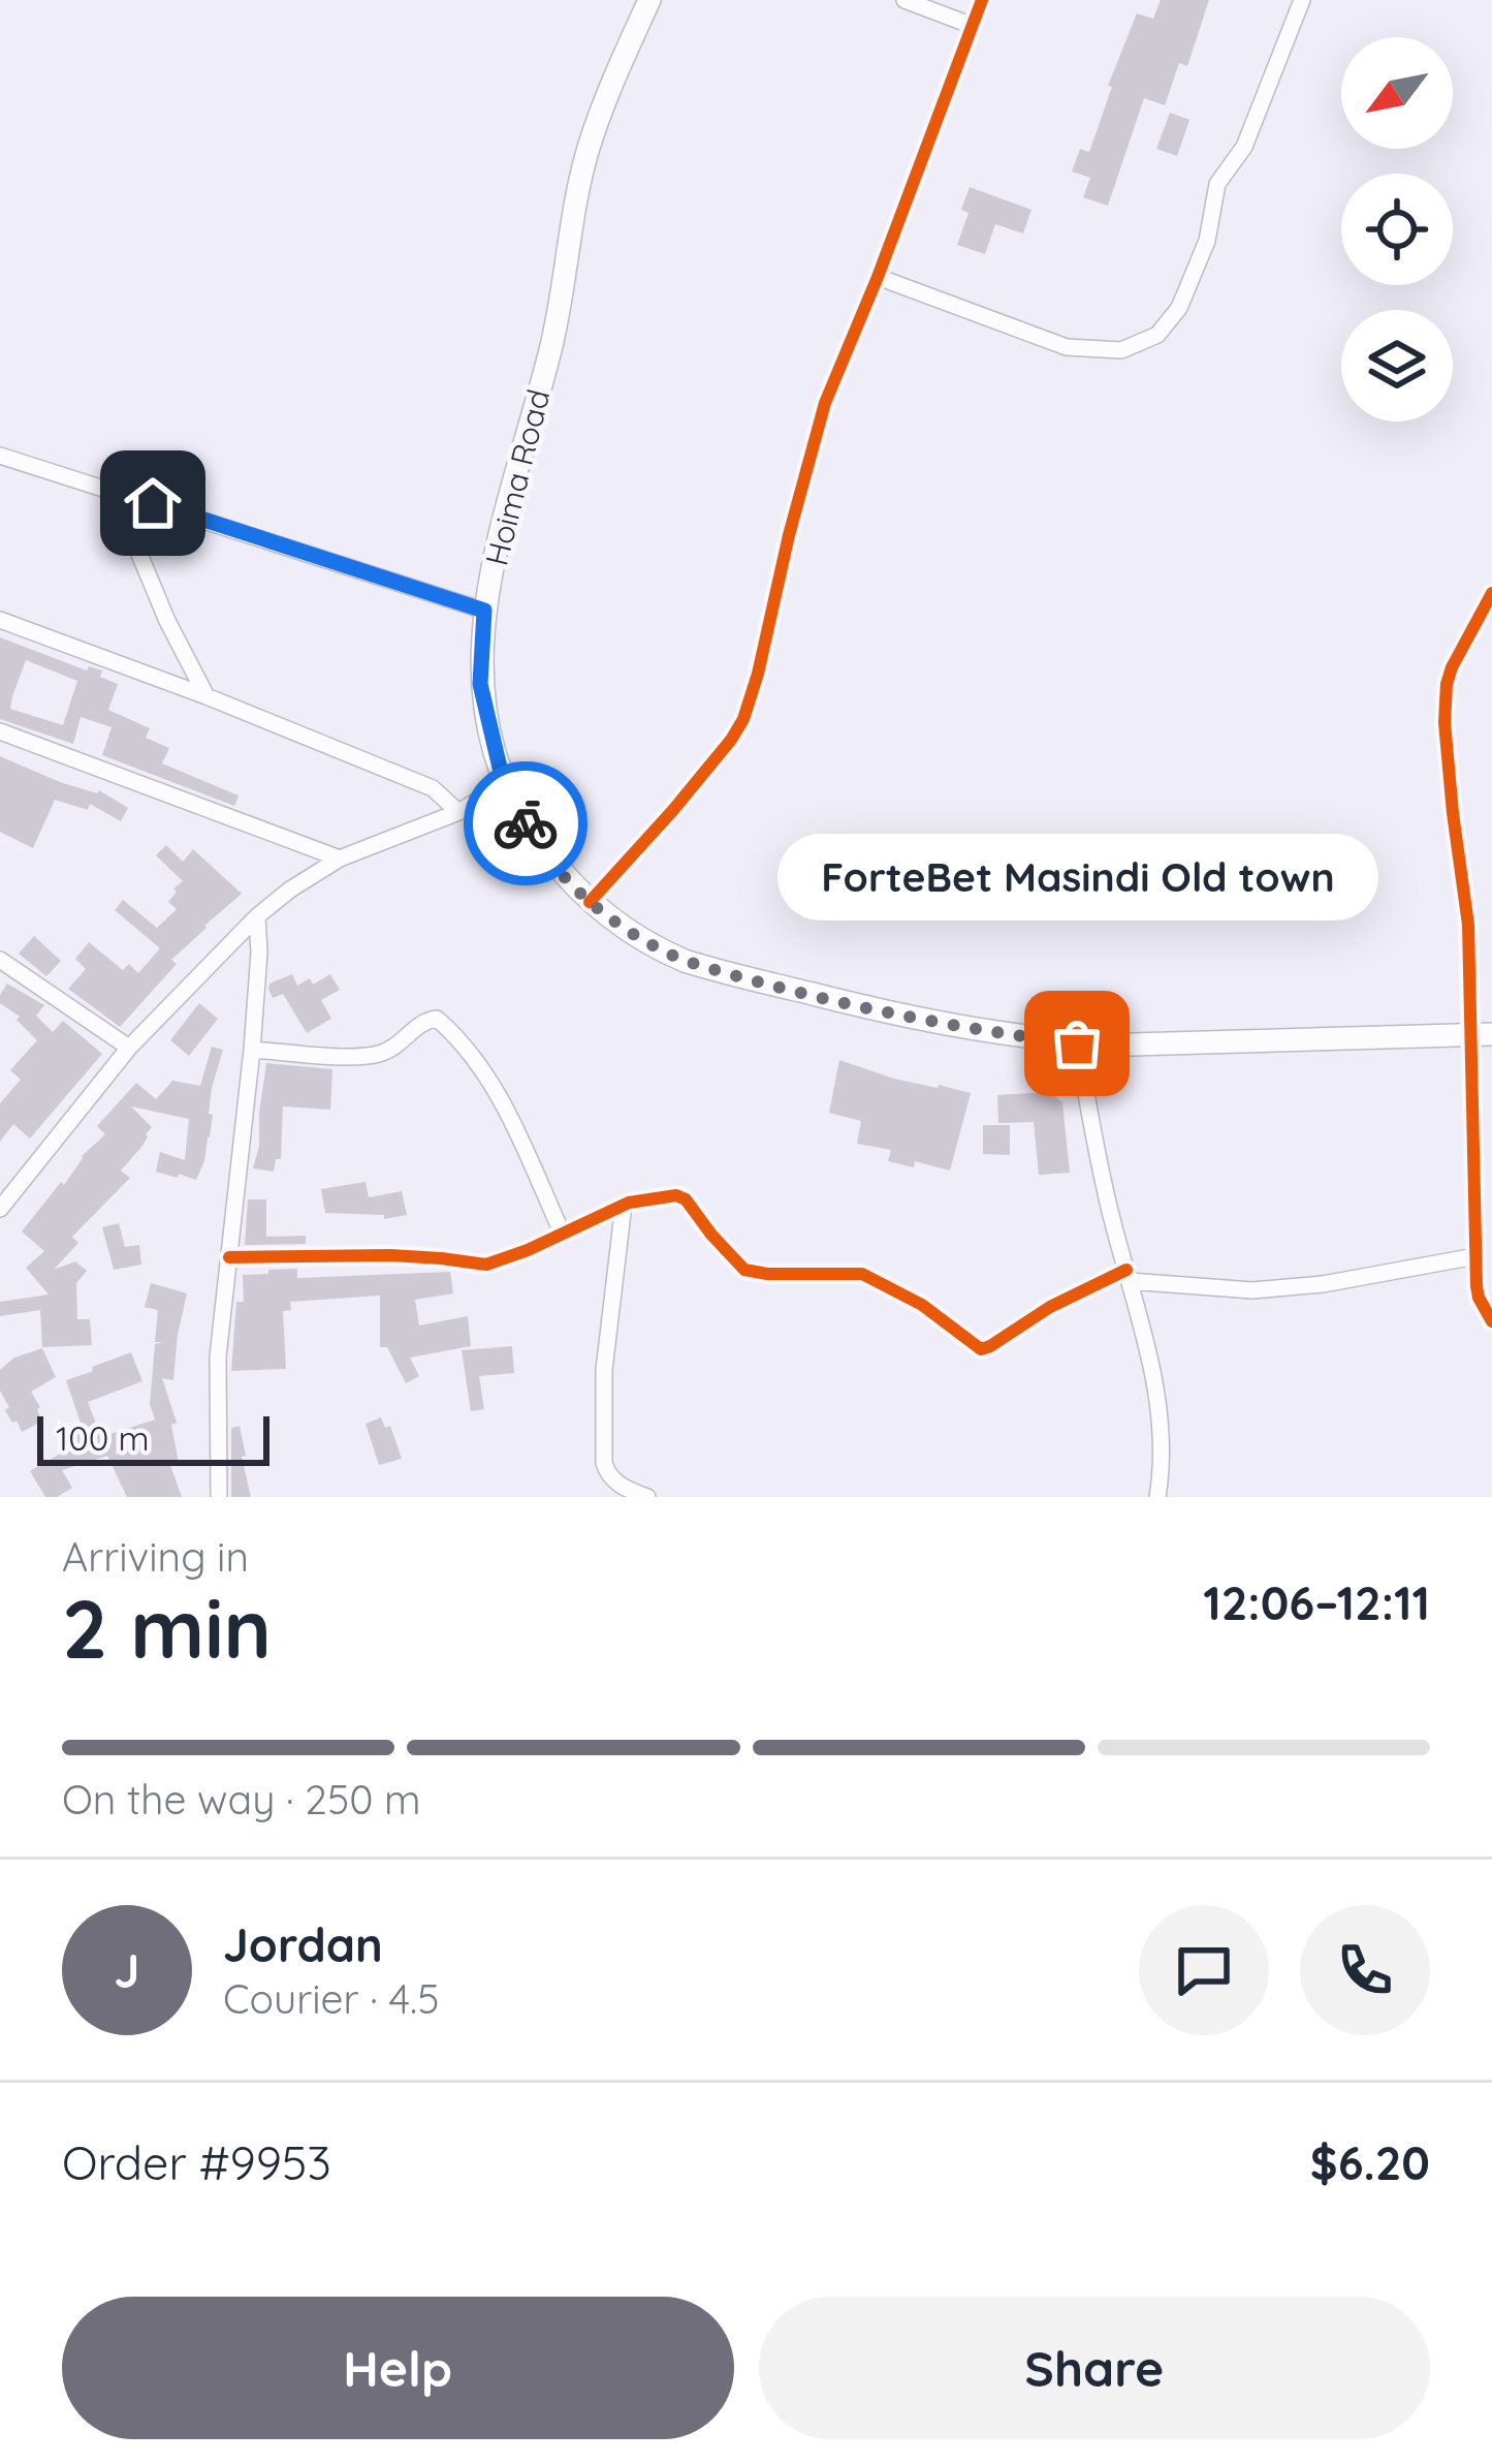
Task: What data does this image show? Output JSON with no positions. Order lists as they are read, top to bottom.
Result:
{
  "streets": {
    "main road": ["Hoima Road"]
  },
  "places": ["ForteBet Masindi Old town"],
  "scale_bar": "100 m",
  "north": "bottom left",
  "page": {
    "bubble": "ForteBet Masindi Old town",
    "scale": "100 m",
    "heading": ["2 min", "Arriving in", "12:06–12:11"],
    "panel": [
      "Jordan",
      "Courier · 4.5",
      "Order #9953",
      "$6.20"
    ],
    "bar": "On the way · 250 m",
    "round": "J",
    "buttons": ["Help", "Share"]
  }
}
